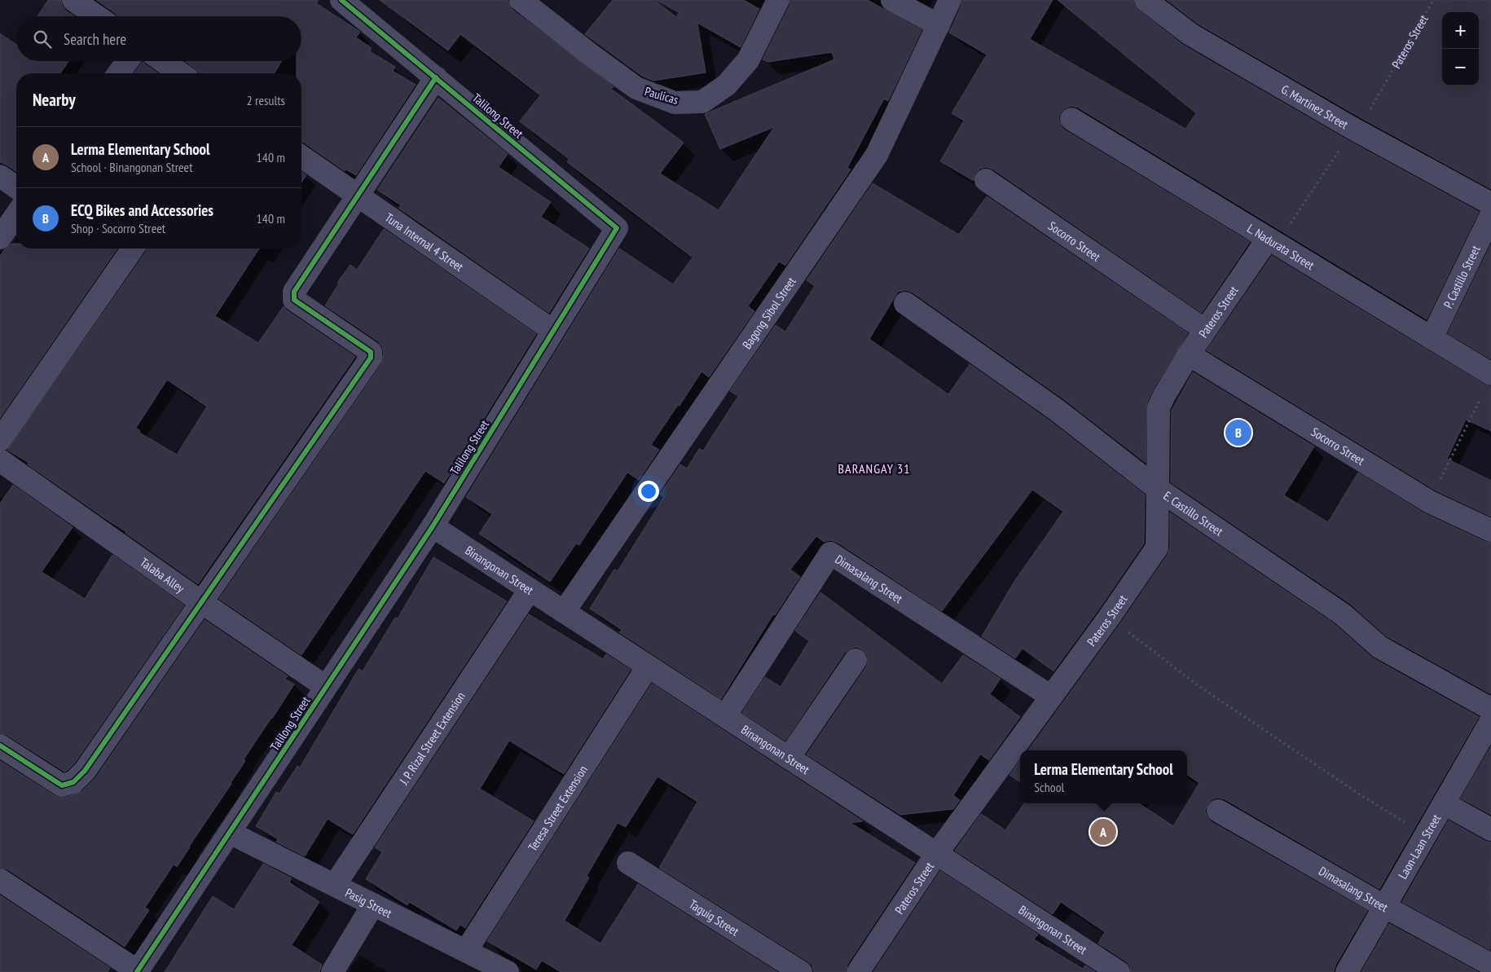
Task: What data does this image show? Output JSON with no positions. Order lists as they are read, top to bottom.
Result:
{
  "streets": {
    "street": [
      "Pateros Street",
      "Paulicas",
      "G. Martinez Street",
      "Talilong Street",
      "Socorro Street",
      "Tuna Internal 4 Street",
      "L. Nadurata Street",
      "P. Castillo Street",
      "Bagong Sibol Street",
      "E. Castillo Street",
      "Binangonan Street",
      "Talaba Alley",
      "Dimasalang Street",
      "J. P. Rizal Street Extension",
      "Teresa Street Extension",
      "Laon-Laan Street",
      "Pasig Street",
      "Taguig Street"
    ]
  },
  "crossings": [
    ["Pateros Street", "G. Martinez Street"],
    ["Pateros Street", "Socorro Street"],
    ["Pateros Street", "L. Nadurata Street"],
    ["Pateros Street", "E. Castillo Street"],
    ["Pateros Street", "Binangonan Street"],
    ["Pateros Street", "Dimasalang Street"],
    ["Talilong Street", "Tuna Internal 4 Street"],
    ["Talilong Street", "Binangonan Street"],
    ["Talilong Street", "Talaba Alley"],
    ["Talilong Street", "Pasig Street"],
    ["L. Nadurata Street", "P. Castillo Street"],
    ["Bagong Sibol Street", "Binangonan Street"],
    ["Binangonan Street", "Dimasalang Street"],
    ["Binangonan Street", "J. P. Rizal Street Extension"],
    ["Binangonan Street", "Teresa Street Extension"],
    ["Dimasalang Street", "Laon-Laan Street"],
    ["J. P. Rizal Street Extension", "Pasig Street"],
    ["Teresa Street Extension", "Pasig Street"]
  ],
  "districts": ["BARANGAY 31"],
  "page": {
    "map_buttons": ["+", "−"],
    "search": "Search here",
    "heading": ["Nearby", "2 results"],
    "list": [
      {
        "mark": "A",
        "name": "Lerma Elementary School",
        "note": "School · Binangonan Street",
        "value": "140 m"
      },
      {
        "mark": "B",
        "name": "ECQ Bikes and Accessories",
        "note": "Shop · Socorro Street",
        "value": "140 m"
      }
    ],
    "pins": ["B", "A"],
    "popup": ["Lerma Elementary School", "School"]
  }
}
